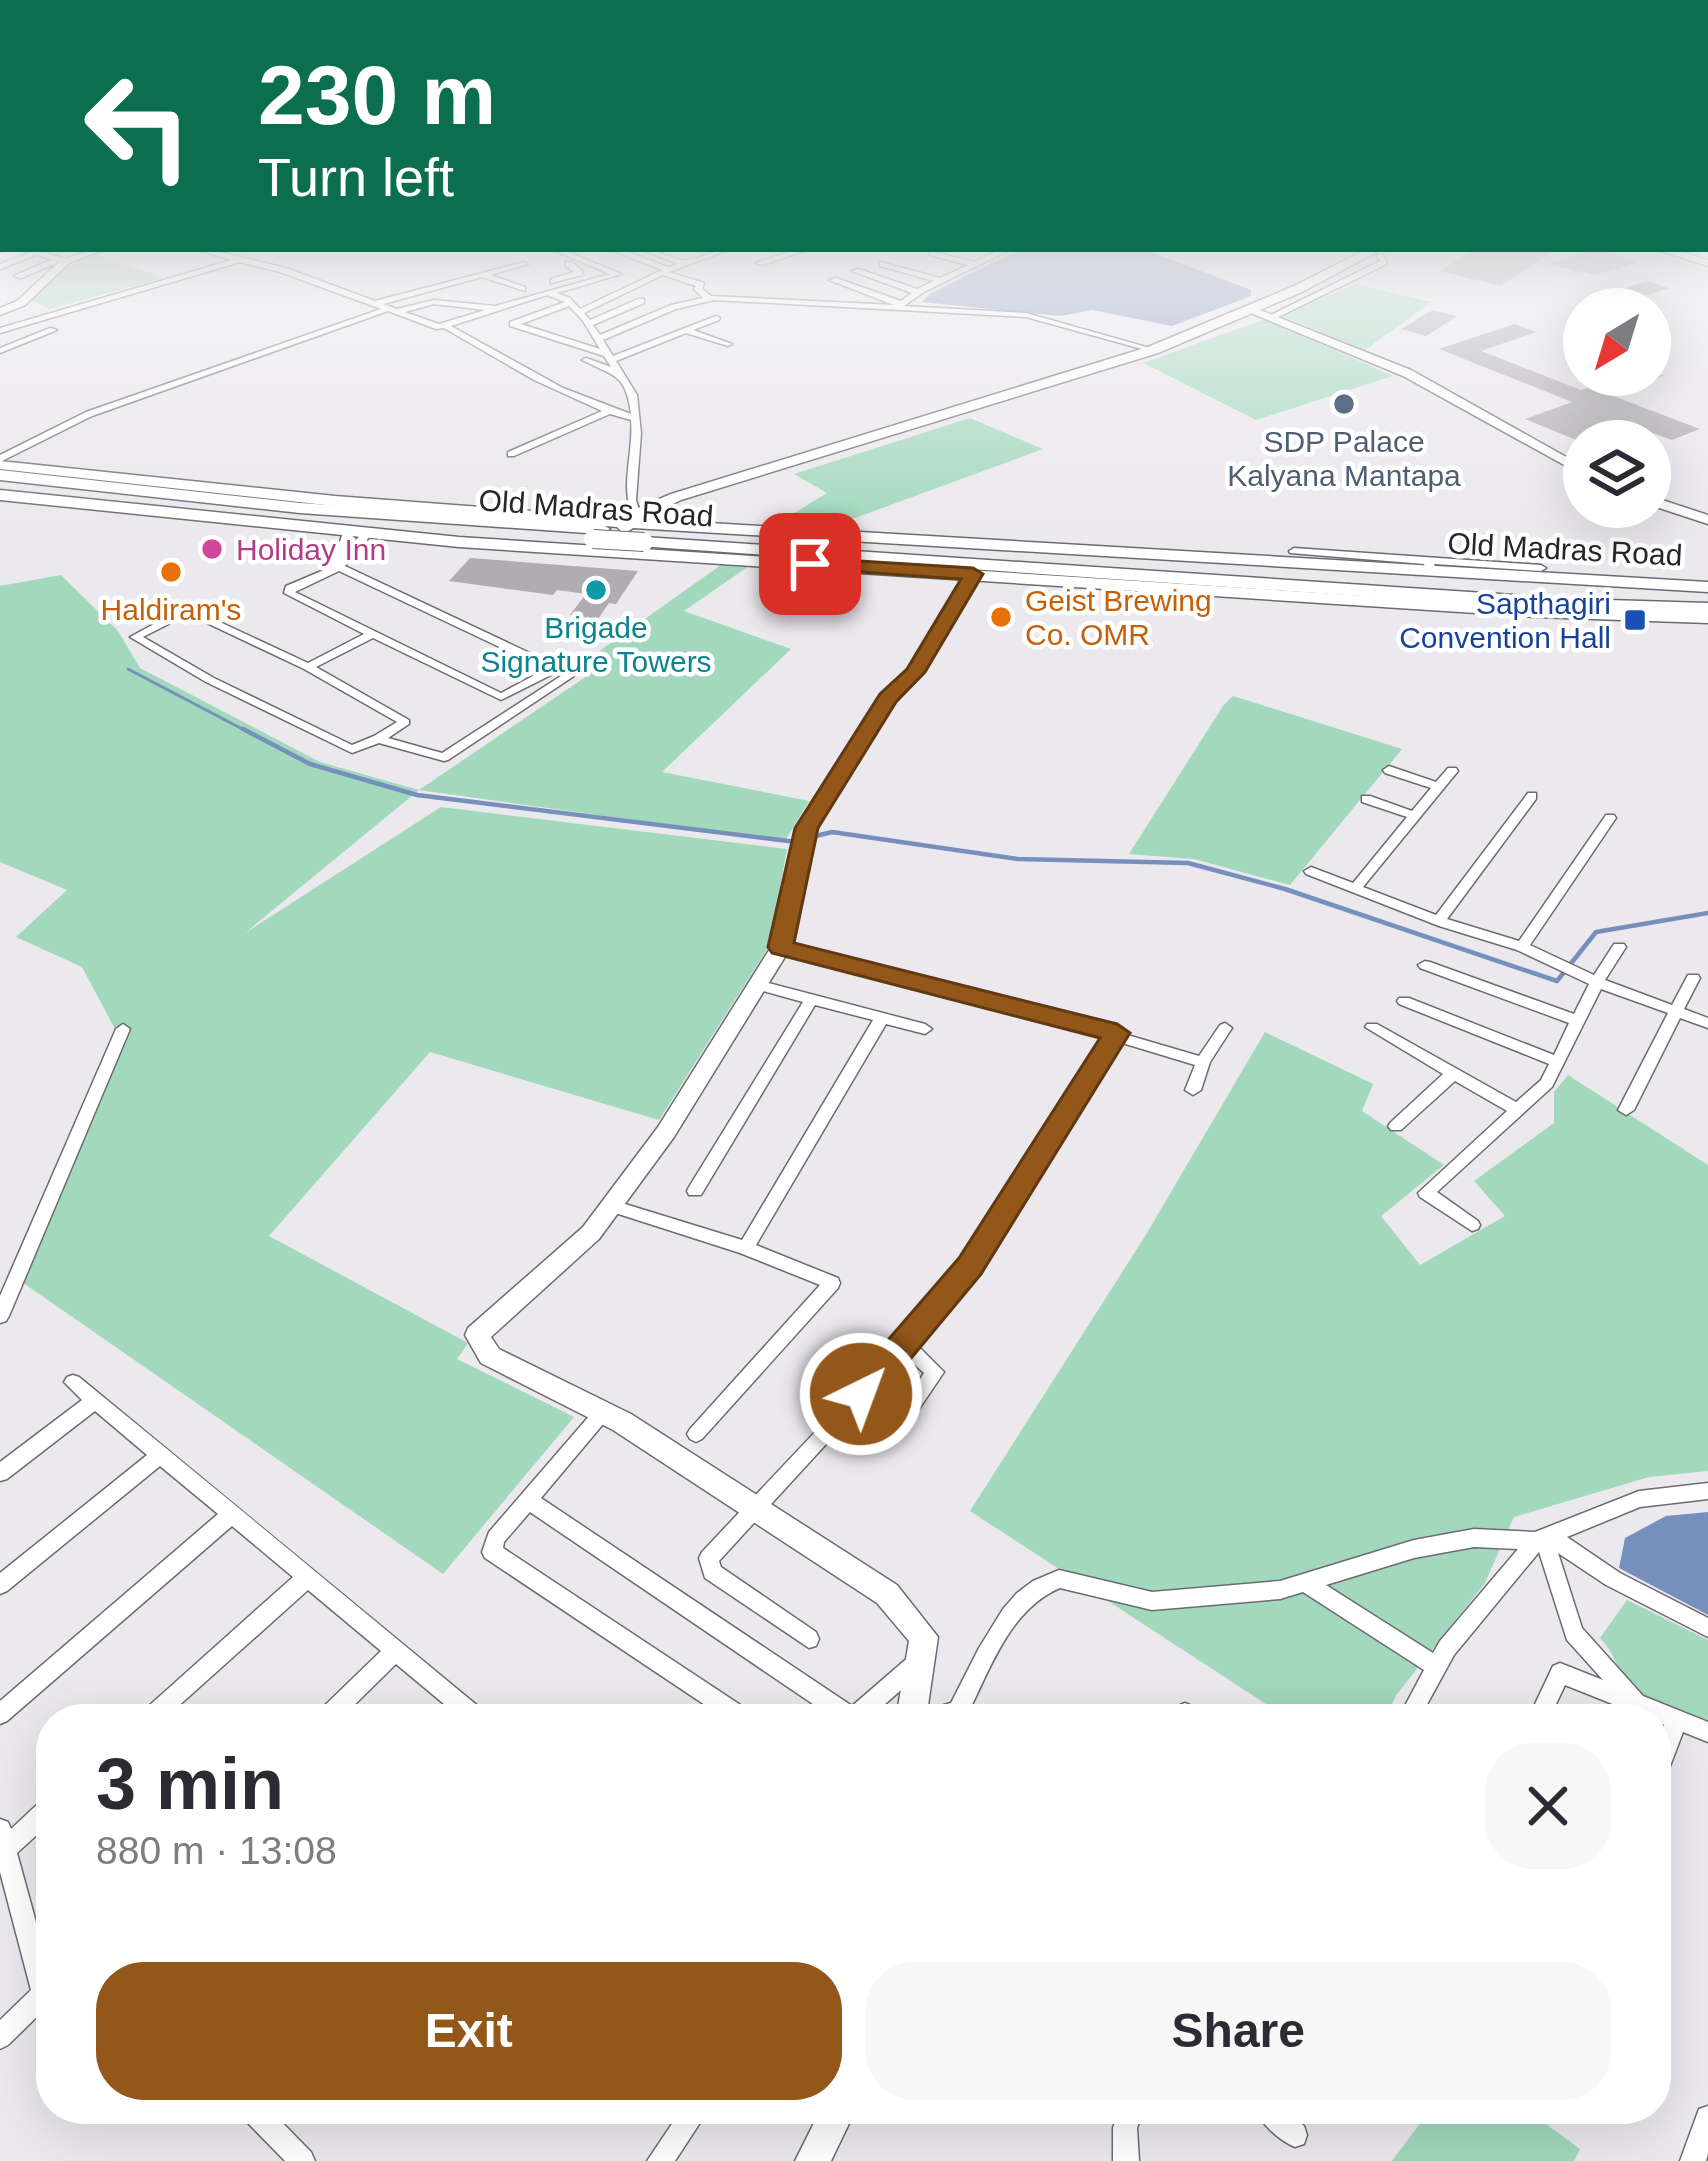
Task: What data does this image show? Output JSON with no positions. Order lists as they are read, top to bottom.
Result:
{
  "streets": {
    "highway": ["Old Madras Road"]
  },
  "places": {
    "other": [
      "SDP Palace Kalyana Mantapa",
      "Holiday Inn",
      "Haldiram's",
      "Brigade Signature Towers",
      "Geist Brewing Co. OMR"
    ],
    "transit": ["Sapthagiri Convention Hall"]
  },
  "north": "bottom left",
  "page": {
    "turn": ["230 m", "Turn left"],
    "heading": ["3 min", "880 m · 13:08"],
    "buttons": ["Exit", "Share"]
  }
}
